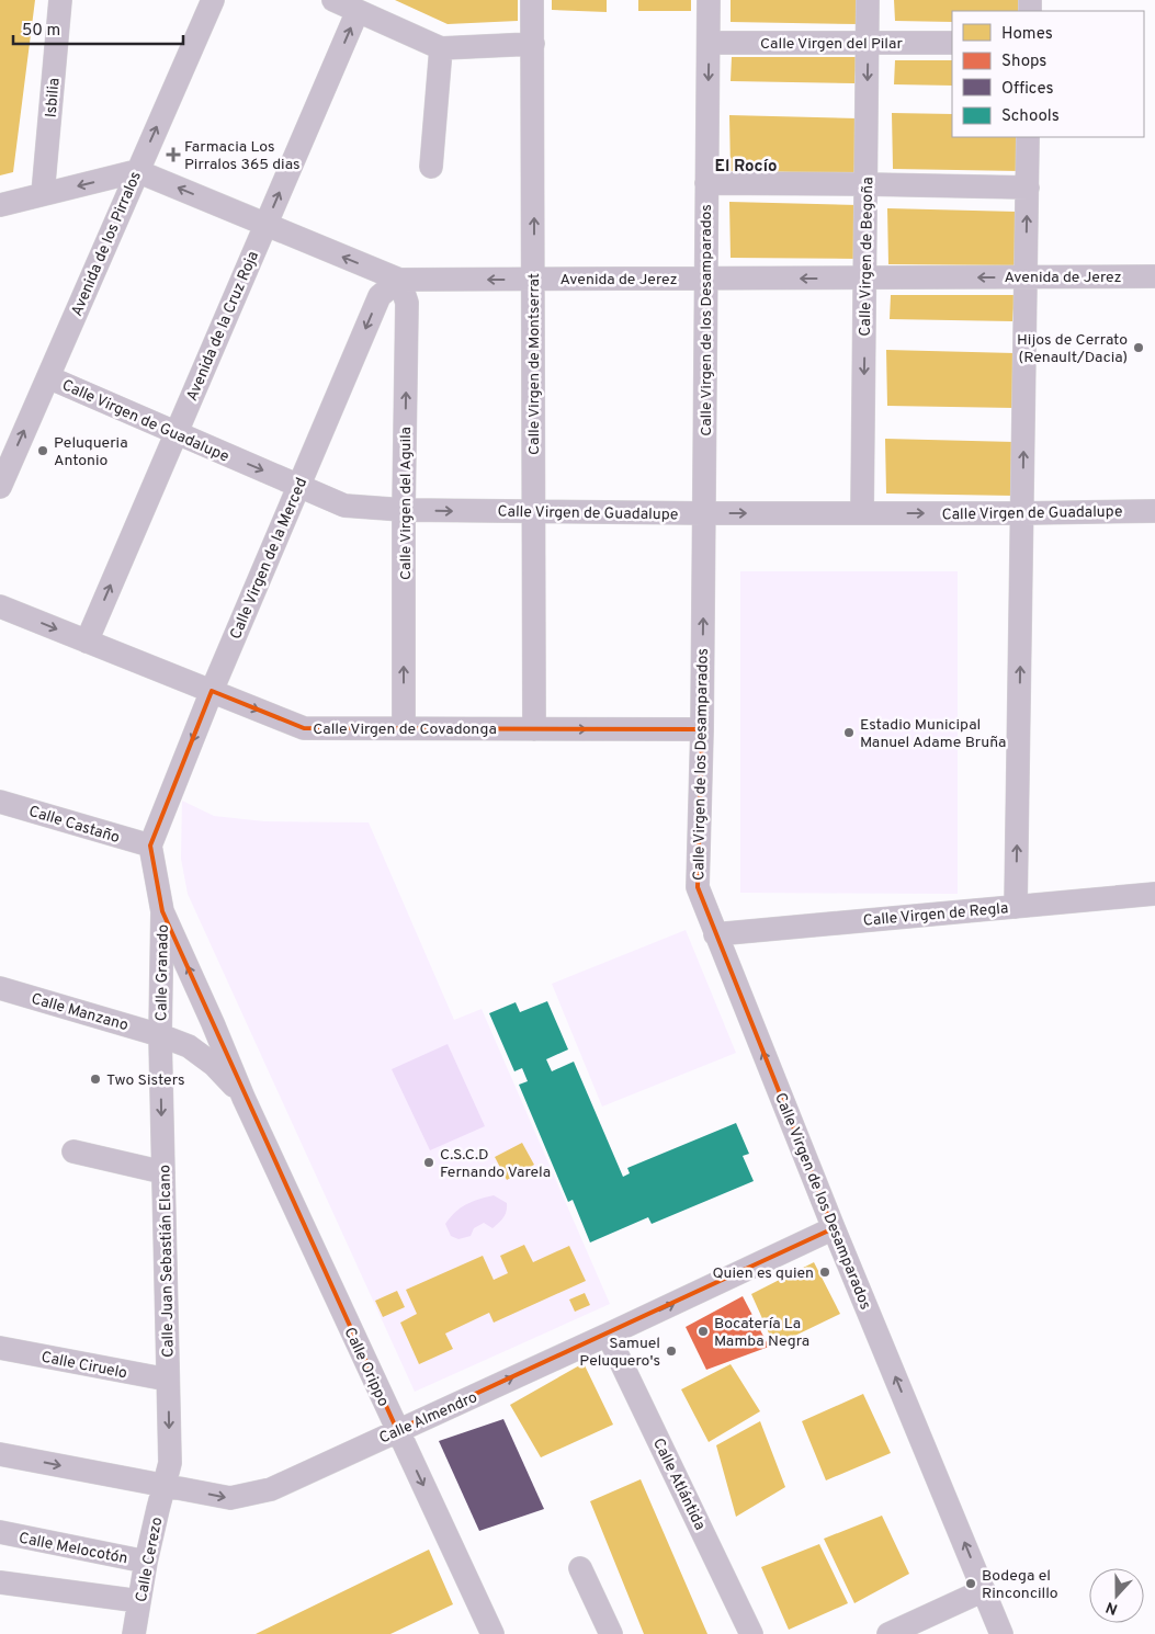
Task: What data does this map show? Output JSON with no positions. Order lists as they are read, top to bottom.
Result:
{
  "streets": {
    "street": [
      "Calle Virgen del Pilar",
      "Isbilia",
      "Avenida de los Pirralos",
      "Calle Virgen de Begoña",
      "Avenida de Jerez",
      "Calle Virgen de los Desamparados",
      "Avenida de la Cruz Roja",
      "Calle Virgen de Montserrat",
      "Calle Virgen de Guadalupe",
      "Calle Virgen del Aguila",
      "Calle Virgen de la Merced",
      "Calle Virgen de Covadonga",
      "Calle Castaño",
      "Calle Virgen de Regla",
      "Calle Granado",
      "Calle Manzano",
      "Calle Juan Sebastián Elcano",
      "Calle Ciruelo",
      "Calle Orippo",
      "Calle Almendro",
      "Calle Atlántida",
      "Calle Melocotón",
      "Calle Cerezo"
    ]
  },
  "crossings": [
    ["Calle Virgen del Pilar", "Calle Virgen de Begoña"],
    ["Calle Virgen del Pilar", "Calle Virgen de los Desamparados"],
    ["Avenida de los Pirralos", "Avenida de Jerez"],
    ["Avenida de los Pirralos", "Calle Virgen de Guadalupe"],
    ["Calle Virgen de Begoña", "Avenida de Jerez"],
    ["Calle Virgen de Begoña", "Calle Virgen de Guadalupe"],
    ["Avenida de Jerez", "Calle Virgen de los Desamparados"],
    ["Avenida de Jerez", "Avenida de la Cruz Roja"],
    ["Avenida de Jerez", "Calle Virgen de Montserrat"],
    ["Avenida de Jerez", "Calle Virgen del Aguila"],
    ["Avenida de Jerez", "Calle Virgen de la Merced"],
    ["Calle Virgen de los Desamparados", "Calle Virgen de Guadalupe"],
    ["Calle Virgen de los Desamparados", "Calle Virgen de Covadonga"],
    ["Calle Virgen de los Desamparados", "Calle Virgen de Regla"],
    ["Calle Virgen de los Desamparados", "Calle Almendro"],
    ["Avenida de la Cruz Roja", "Calle Virgen de Guadalupe"],
    ["Avenida de la Cruz Roja", "Calle Virgen de Covadonga"],
    ["Calle Virgen de Montserrat", "Calle Virgen de Guadalupe"],
    ["Calle Virgen de Montserrat", "Calle Virgen de Covadonga"],
    ["Calle Virgen de Guadalupe", "Calle Virgen del Aguila"],
    ["Calle Virgen de Guadalupe", "Calle Virgen de la Merced"],
    ["Calle Virgen del Aguila", "Calle Virgen de la Merced"],
    ["Calle Virgen del Aguila", "Calle Virgen de Covadonga"],
    ["Calle Virgen de la Merced", "Calle Virgen de Covadonga"],
    ["Calle Virgen de la Merced", "Calle Castaño"],
    ["Calle Virgen de la Merced", "Calle Granado"],
    ["Calle Castaño", "Calle Granado"],
    ["Calle Granado", "Calle Manzano"],
    ["Calle Granado", "Calle Juan Sebastián Elcano"],
    ["Calle Granado", "Calle Orippo"],
    ["Calle Manzano", "Calle Juan Sebastián Elcano"],
    ["Calle Manzano", "Calle Orippo"],
    ["Calle Juan Sebastián Elcano", "Calle Ciruelo"],
    ["Calle Juan Sebastián Elcano", "Calle Almendro"],
    ["Calle Juan Sebastián Elcano", "Calle Cerezo"],
    ["Calle Orippo", "Calle Almendro"],
    ["Calle Almendro", "Calle Atlántida"],
    ["Calle Almendro", "Calle Cerezo"],
    ["Calle Melocotón", "Calle Cerezo"]
  ],
  "one_way": [
    "Avenida de los Pirralos",
    "Avenida de la Cruz Roja",
    "Calle Virgen de Guadalupe",
    "Calle Virgen del Aguila",
    "Calle Virgen de la Merced",
    "Calle Virgen de Covadonga",
    "Calle Juan Sebastián Elcano",
    "Calle Orippo",
    "Calle Almendro"
  ],
  "districts": ["El Rocío"],
  "places": {
    "health": ["Farmacia Los Pirralos 365 dias"],
    "other": [
      "Hijos de Cerrato (Renault/Dacia)",
      "Peluqueria Antonio",
      "Estadio Municipal Manuel Adame Bruña",
      "Two Sisters",
      "C.S.C.D Fernando Varela",
      "Quien es quien",
      "Bocatería La Mamba Negra",
      "Samuel Peluquero's",
      "Bodega el Rinconcillo"
    ]
  },
  "legend": [
    "Homes",
    "Shops",
    "Offices",
    "Schools"
  ],
  "scale_bar": "50 m",
  "north": "bottom"
}
